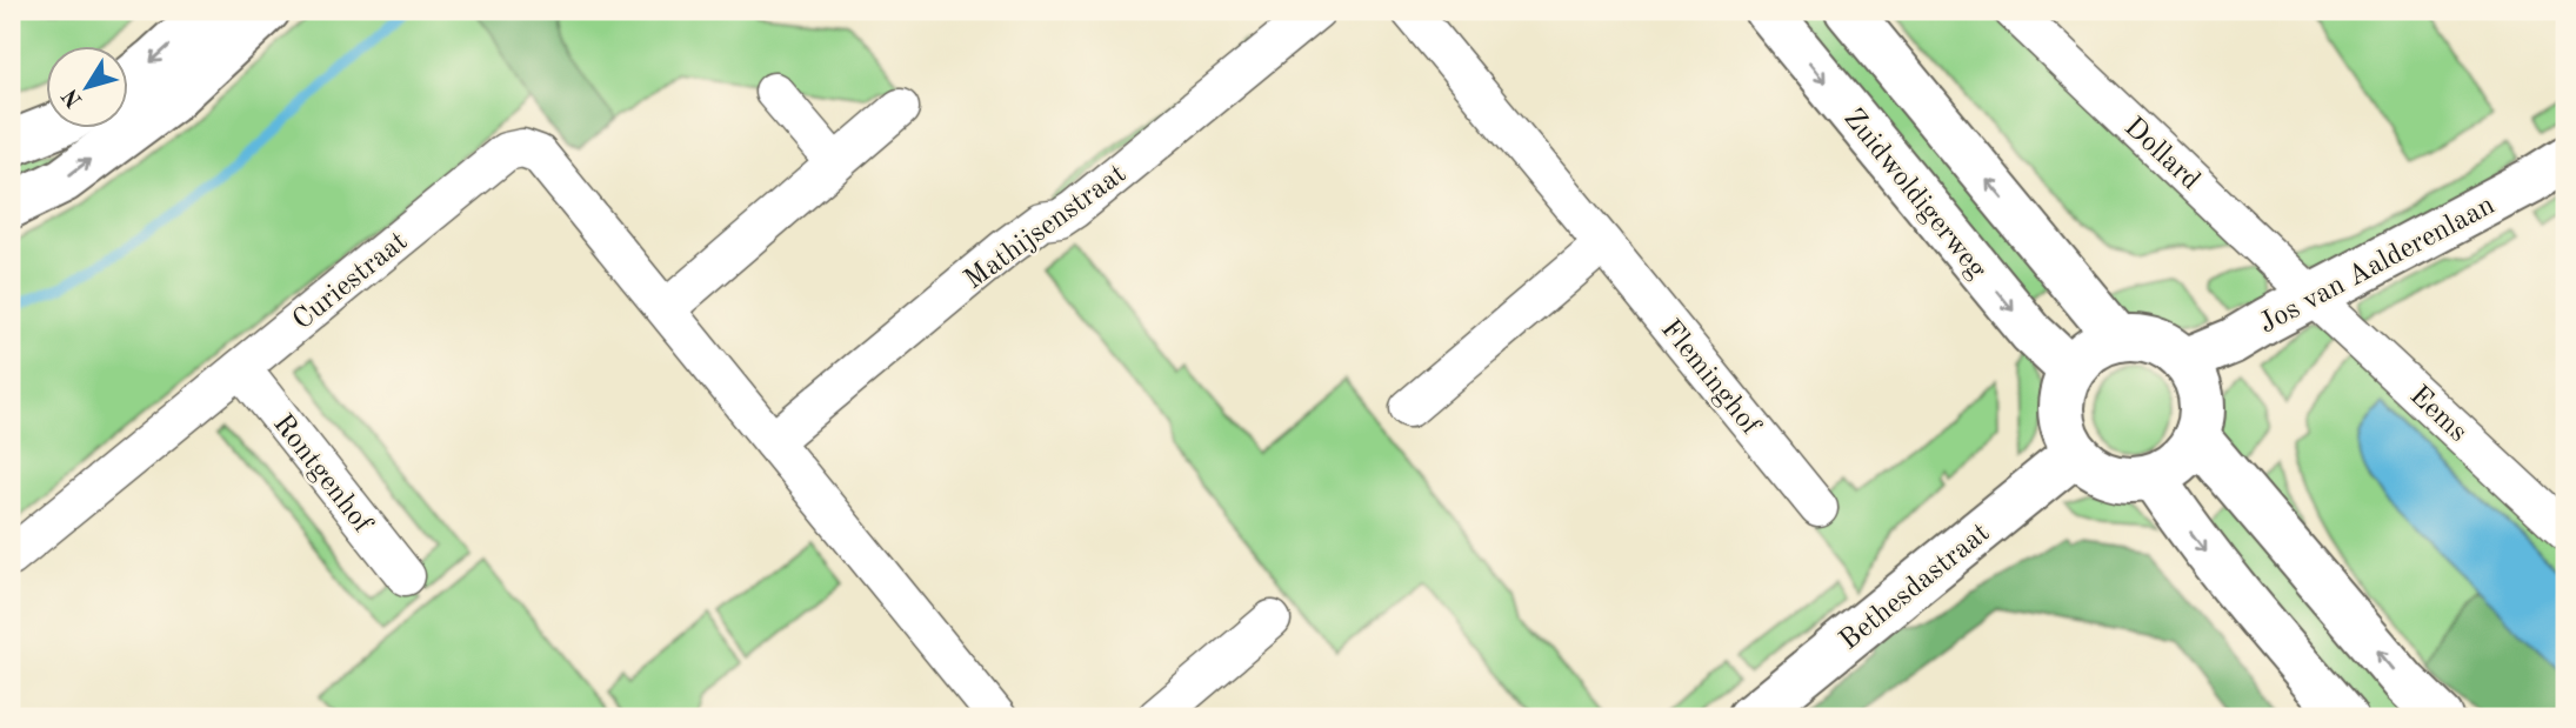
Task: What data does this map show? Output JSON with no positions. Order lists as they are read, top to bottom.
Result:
{
  "streets": {
    "main road": ["Zuidwoldigerweg", "Jos van Aalderenlaan", "Bethesdastraat"],
    "street": [
      "Dollard",
      "Mathijsenstraat",
      "Curiestraat",
      "Fleminghof",
      "Eems",
      "Rontgenhof"
    ]
  },
  "crossings": [
    ["Dollard", "Jos van Aalderenlaan"],
    ["Dollard", "Eems"],
    ["Zuidwoldigerweg", "Jos van Aalderenlaan"],
    ["Zuidwoldigerweg", "Bethesdastraat"],
    ["Mathijsenstraat", "Curiestraat"],
    ["Jos van Aalderenlaan", "Eems"],
    ["Jos van Aalderenlaan", "Bethesdastraat"],
    ["Curiestraat", "Rontgenhof"]
  ],
  "north": "bottom left"
}
